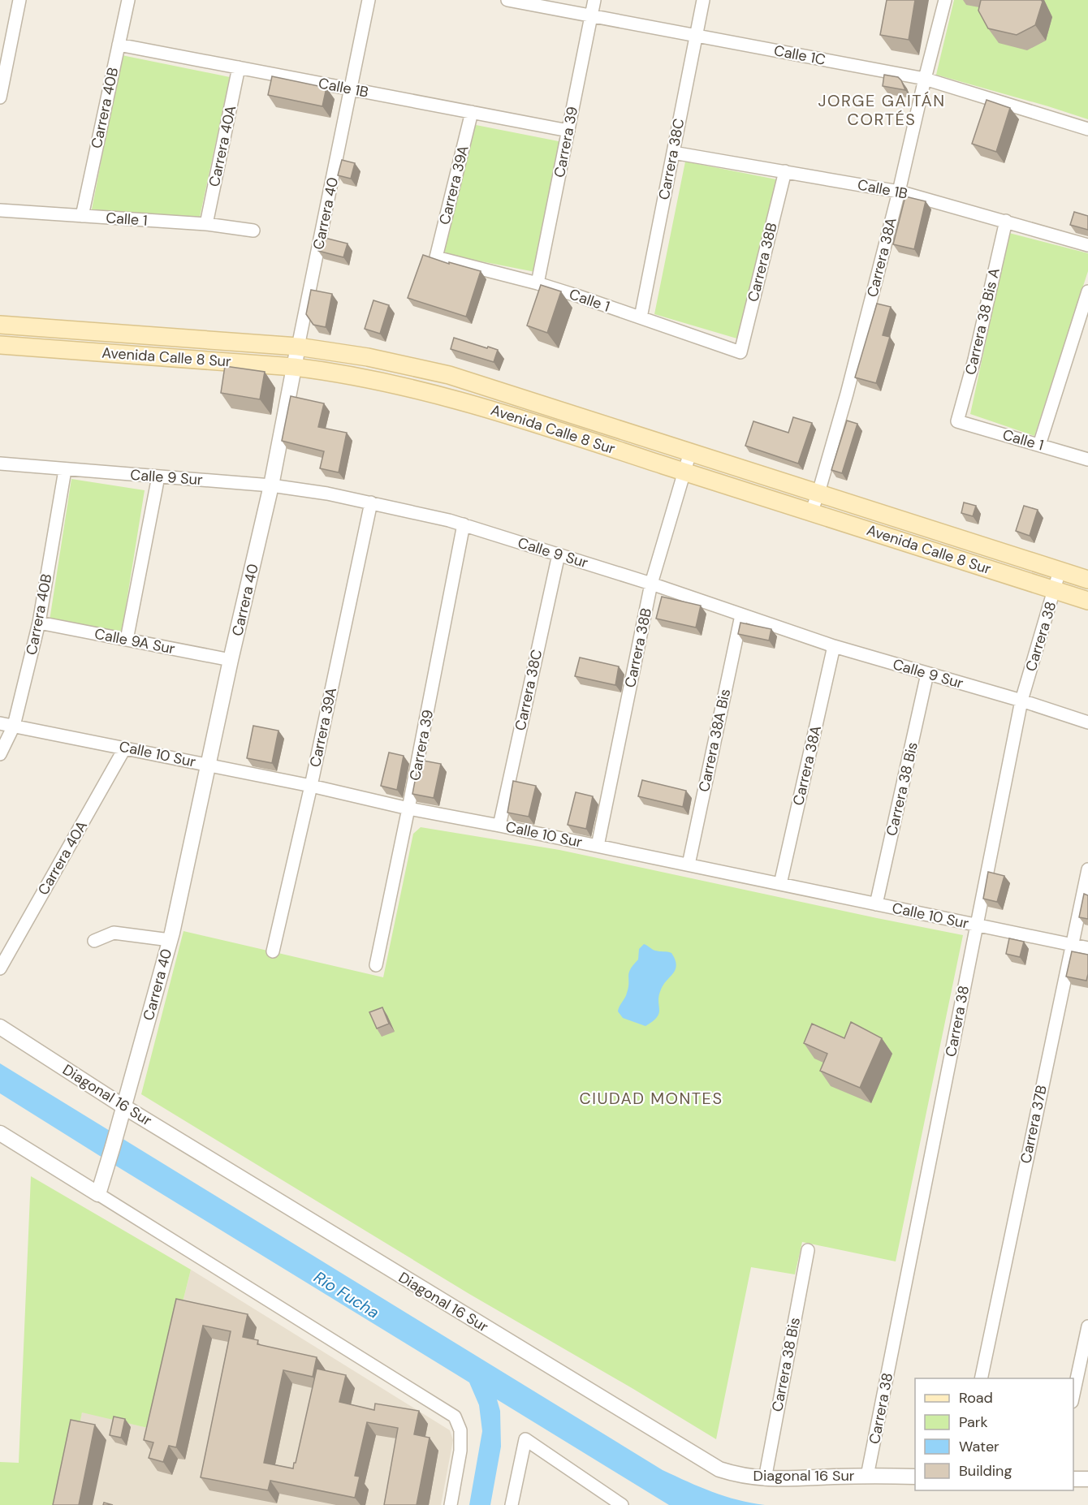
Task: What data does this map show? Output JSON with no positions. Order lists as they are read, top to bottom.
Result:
{
  "streets": {
    "main road": ["Avenida Calle 8 Sur"],
    "street": [
      "Calle 1C",
      "Calle 1B",
      "Carrera 40B",
      "Carrera 39",
      "Carrera 40A",
      "Carrera 38C",
      "Carrera 39A",
      "Carrera 40",
      "Calle 1",
      "Carrera 38A",
      "Carrera 38B",
      "Carrera 38 Bis A",
      "Calle 9 Sur",
      "Carrera 38",
      "Calle 9A Sur",
      "Carrera 38A Bis",
      "Calle 10 Sur",
      "Carrera 38 Bis",
      "Diagonal 16 Sur",
      "Carrera 37B"
    ]
  },
  "crossings": [
    ["Calle 1C", "Carrera 39"],
    ["Calle 1C", "Carrera 38C"],
    ["Calle 1C", "Carrera 38A"],
    ["Calle 1B", "Carrera 40B"],
    ["Calle 1B", "Carrera 39"],
    ["Calle 1B", "Carrera 40A"],
    ["Calle 1B", "Carrera 38C"],
    ["Calle 1B", "Carrera 39A"],
    ["Calle 1B", "Carrera 40"],
    ["Calle 1B", "Carrera 38A"],
    ["Calle 1B", "Carrera 38B"],
    ["Calle 1B", "Carrera 38 Bis A"],
    ["Carrera 40B", "Calle 1"],
    ["Carrera 40B", "Calle 9 Sur"],
    ["Carrera 40B", "Calle 9A Sur"],
    ["Carrera 40B", "Calle 10 Sur"],
    ["Carrera 39", "Calle 1"],
    ["Carrera 39", "Calle 9 Sur"],
    ["Carrera 39", "Calle 10 Sur"],
    ["Carrera 40A", "Calle 1"],
    ["Carrera 40A", "Calle 10 Sur"],
    ["Carrera 38C", "Calle 1"],
    ["Carrera 38C", "Calle 9 Sur"],
    ["Carrera 38C", "Calle 10 Sur"],
    ["Carrera 39A", "Calle 1"],
    ["Carrera 39A", "Calle 9 Sur"],
    ["Carrera 39A", "Calle 10 Sur"],
    ["Carrera 40", "Avenida Calle 8 Sur"],
    ["Carrera 40", "Calle 9 Sur"],
    ["Carrera 40", "Calle 9A Sur"],
    ["Carrera 40", "Calle 10 Sur"],
    ["Carrera 40", "Diagonal 16 Sur"],
    ["Calle 1", "Carrera 38B"],
    ["Calle 1", "Carrera 38 Bis A"],
    ["Carrera 38A", "Avenida Calle 8 Sur"],
    ["Carrera 38A", "Calle 9 Sur"],
    ["Carrera 38A", "Calle 10 Sur"],
    ["Carrera 38B", "Avenida Calle 8 Sur"],
    ["Carrera 38B", "Calle 9 Sur"],
    ["Carrera 38B", "Calle 10 Sur"],
    ["Avenida Calle 8 Sur", "Carrera 38"],
    ["Calle 9 Sur", "Carrera 38"],
    ["Calle 9 Sur", "Carrera 38A Bis"],
    ["Calle 9 Sur", "Carrera 38 Bis"],
    ["Carrera 38", "Calle 10 Sur"],
    ["Carrera 38", "Diagonal 16 Sur"],
    ["Carrera 38A Bis", "Calle 10 Sur"],
    ["Calle 10 Sur", "Carrera 38 Bis"],
    ["Calle 10 Sur", "Carrera 37B"],
    ["Carrera 38 Bis", "Diagonal 16 Sur"]
  ],
  "districts": ["JORGE GAITÁN CORTÉS", "CIUDAD MONTES"],
  "water": ["Río Fucha"],
  "legend": [
    "Road",
    "Park",
    "Water",
    "Building"
  ]
}
